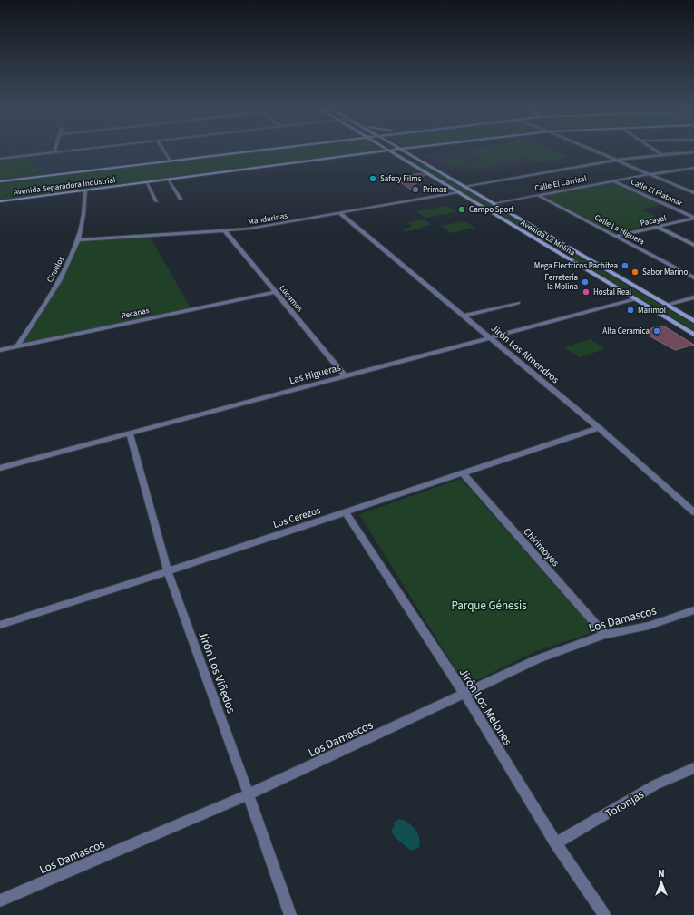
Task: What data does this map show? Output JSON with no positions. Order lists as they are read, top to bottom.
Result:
{
  "streets": {
    "main road": ["Avenida Separadora Industrial", "Avenida La Molina"],
    "street": [
      "Calle El Carrizal",
      "Calle El Platanar",
      "Mandarinas",
      "Pacayal",
      "Calle La Higuera",
      "Ciruelos",
      "Lúcumos",
      "Pecanas",
      "Jirón Los Almendros",
      "Las Higueras",
      "Los Cerezos",
      "Chirimoyos",
      "Los Damascos",
      "Jirón Los Viñedos",
      "Jirón Los Melones",
      "Toronjas"
    ]
  },
  "crossings": [
    ["Calle El Carrizal", "Calle El Platanar"],
    ["Calle El Carrizal", "Calle La Higuera"],
    ["Calle El Carrizal", "Avenida La Molina"],
    ["Avenida Separadora Industrial", "Avenida La Molina"],
    ["Avenida Separadora Industrial", "Ciruelos"],
    ["Calle El Platanar", "Pacayal"],
    ["Mandarinas", "Avenida La Molina"],
    ["Mandarinas", "Ciruelos"],
    ["Mandarinas", "Lúcumos"],
    ["Mandarinas", "Jirón Los Almendros"],
    ["Pacayal", "Calle La Higuera"],
    ["Avenida La Molina", "Las Higueras"],
    ["Ciruelos", "Pecanas"],
    ["Lúcumos", "Pecanas"],
    ["Lúcumos", "Las Higueras"],
    ["Jirón Los Almendros", "Las Higueras"],
    ["Jirón Los Almendros", "Los Cerezos"],
    ["Las Higueras", "Jirón Los Viñedos"],
    ["Los Cerezos", "Chirimoyos"],
    ["Los Cerezos", "Jirón Los Viñedos"],
    ["Los Cerezos", "Jirón Los Melones"],
    ["Chirimoyos", "Los Damascos"],
    ["Los Damascos", "Jirón Los Viñedos"],
    ["Los Damascos", "Jirón Los Melones"],
    ["Jirón Los Melones", "Toronjas"]
  ],
  "parks": ["Parque Génesis"],
  "places": [
    "Safety Films",
    "Primax",
    "Campo Sport",
    "Mega Electricos Pachitea",
    "Sabor Marino",
    "Ferretería la Molina",
    "Hostal Real",
    "Marimol",
    "Alta Ceramica"
  ],
  "north": "top"
}
